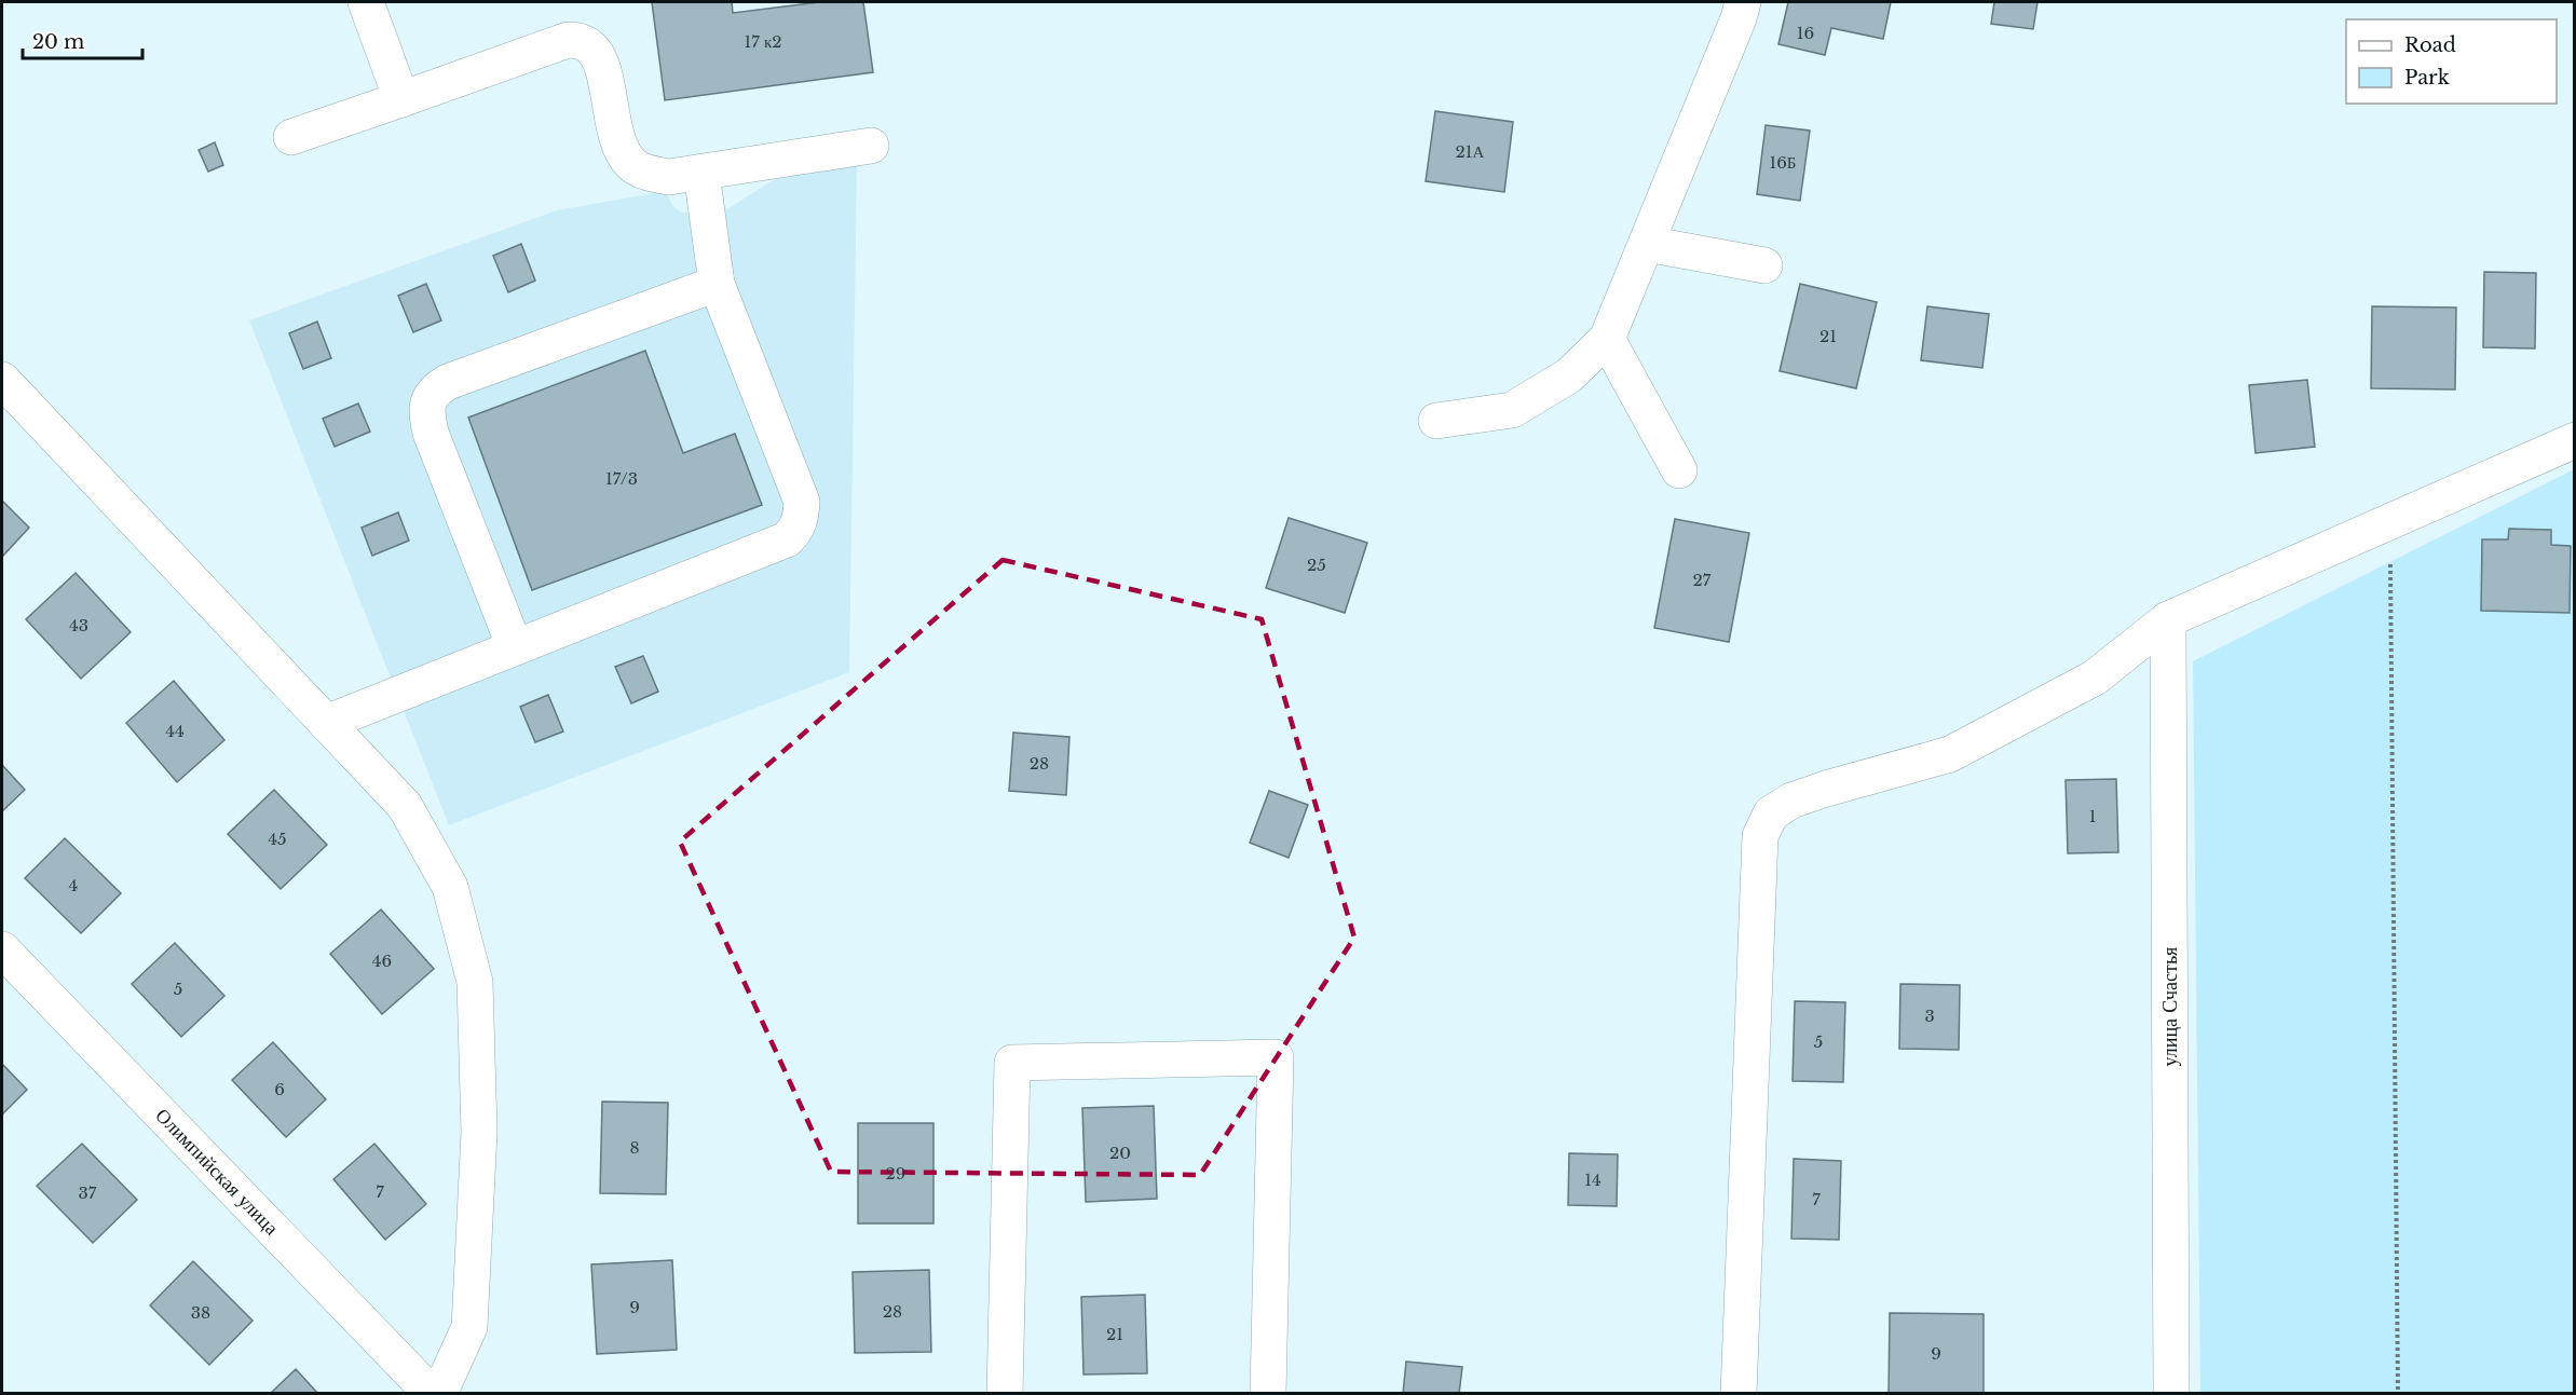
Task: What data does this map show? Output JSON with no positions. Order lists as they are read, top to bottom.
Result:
{
  "streets": {
    "street": ["улица Счастья", "Олимпийская улица"]
  },
  "house_numbers": [
    "16",
    "17 к2",
    "21А",
    "16Б",
    "21",
    "17/3",
    "25",
    "27",
    "43",
    "44",
    "28",
    "1",
    "45",
    "4",
    "46",
    "5",
    "3",
    "5",
    "6",
    "8",
    "20",
    "29",
    "14",
    "7",
    "37",
    "7",
    "9",
    "28",
    "38",
    "21",
    "9"
  ],
  "legend": ["Road", "Park"],
  "scale_bar": "20 m"
}
